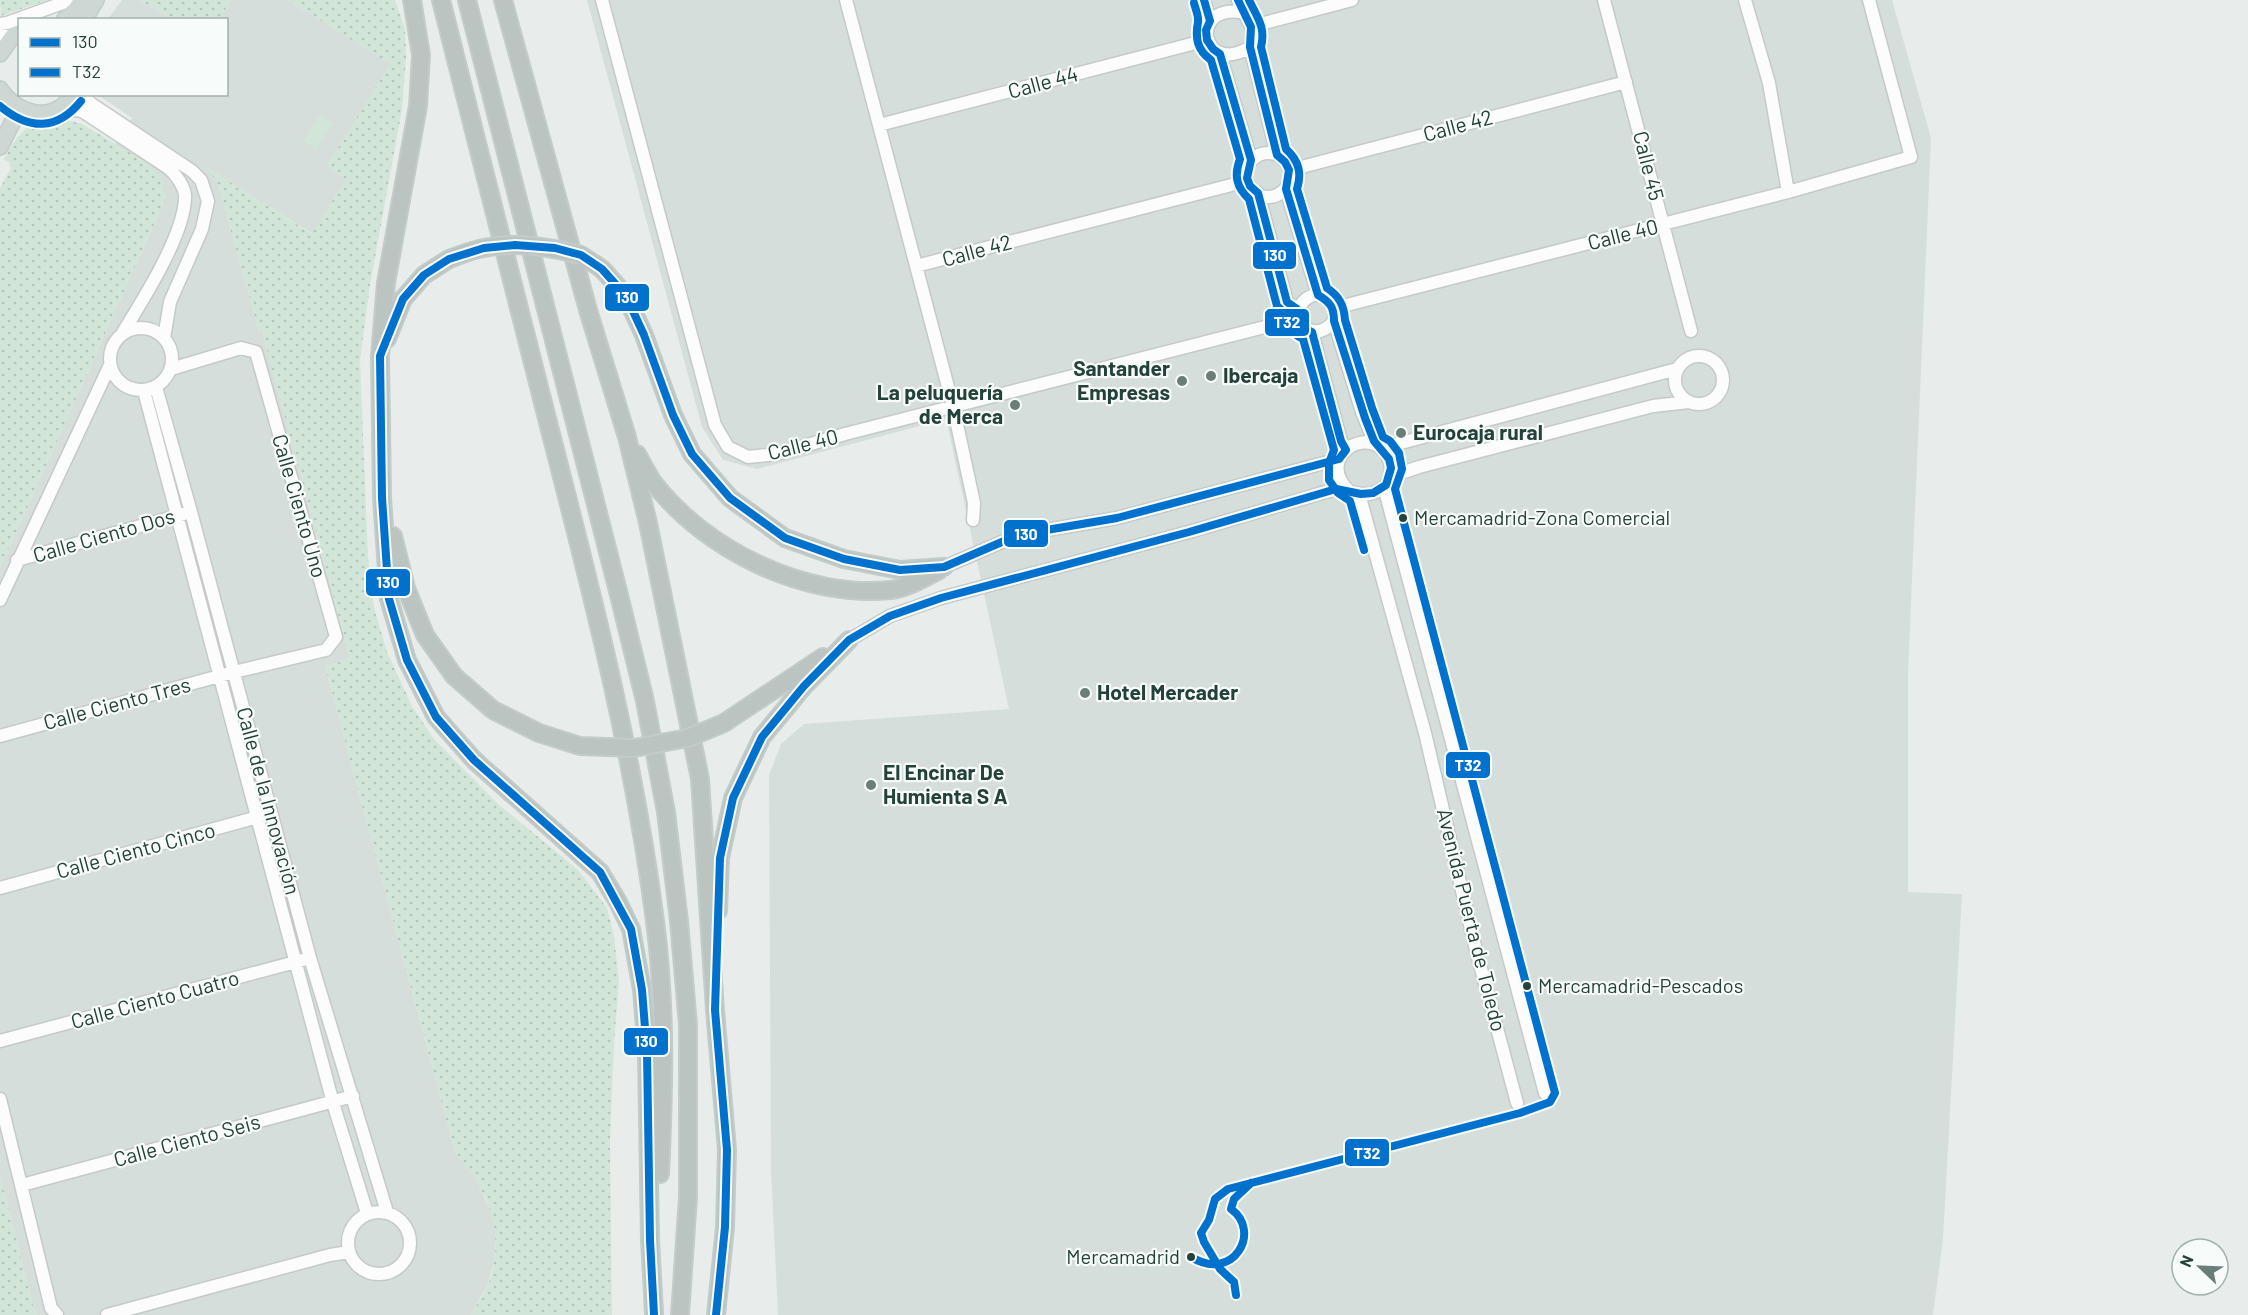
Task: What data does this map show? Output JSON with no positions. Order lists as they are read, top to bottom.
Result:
{
  "streets": {
    "street": [
      "Calle 44",
      "Calle 42",
      "Calle 45",
      "Calle 40",
      "Calle Ciento Uno",
      "Calle Ciento Dos",
      "Calle Ciento Tres",
      "Calle de la Innovación",
      "Calle Ciento Cinco",
      "Avenida Puerta de Toledo",
      "Calle Ciento Cuatro",
      "Calle Ciento Seis"
    ]
  },
  "crossings": [
    ["Calle 42", "Calle 45"],
    ["Calle 45", "Calle 40"],
    ["Calle Ciento Uno", "Calle Ciento Tres"],
    ["Calle Ciento Uno", "Calle de la Innovación"],
    ["Calle Ciento Dos", "Calle de la Innovación"],
    ["Calle Ciento Tres", "Calle de la Innovación"],
    ["Calle de la Innovación", "Calle Ciento Cinco"],
    ["Calle de la Innovación", "Calle Ciento Cuatro"],
    ["Calle de la Innovación", "Calle Ciento Seis"]
  ],
  "places": [
    "Ibercaja",
    "Santander Empresas",
    "La peluquería de Merca",
    "Eurocaja rural",
    "Mercamadrid-Zona Comercial",
    "Hotel Mercader",
    "El Encinar De Humienta S A",
    "Mercamadrid-Pescados",
    "Mercamadrid"
  ],
  "lines": ["transit line 130", "transit line T32"],
  "legend": ["130", "T32"],
  "north": "top left"
}
